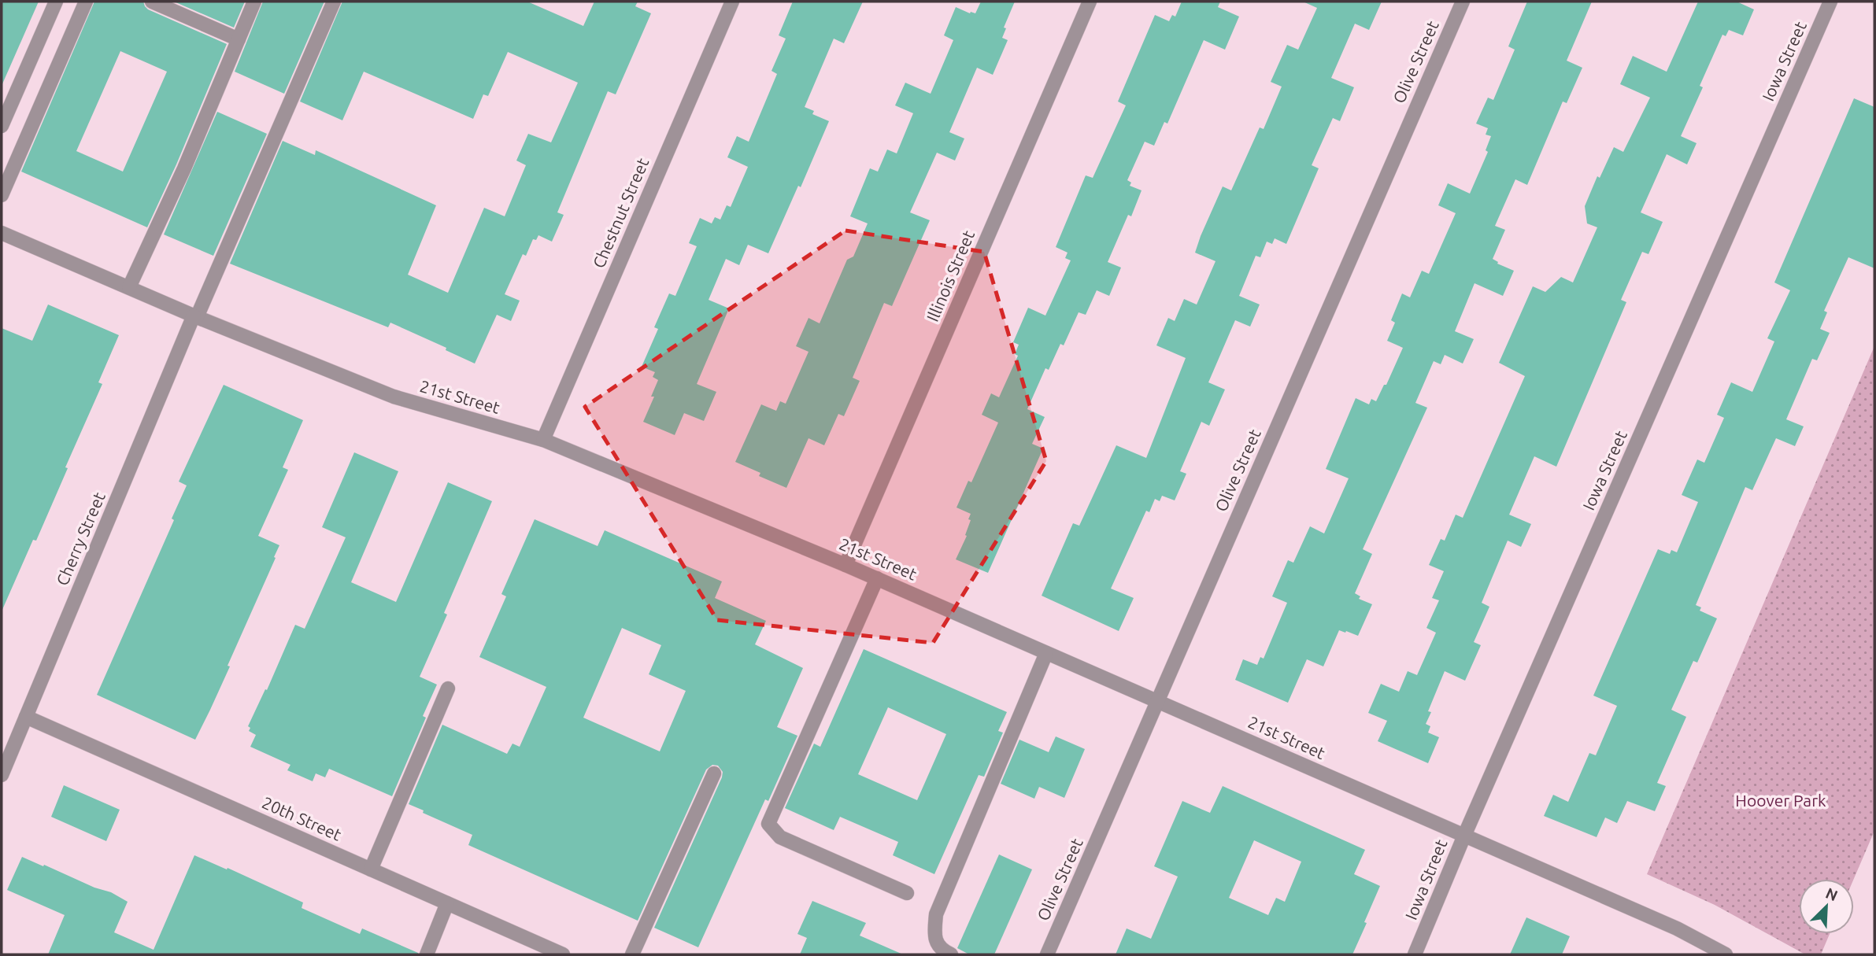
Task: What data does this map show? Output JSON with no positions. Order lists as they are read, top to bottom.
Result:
{
  "streets": {
    "street": [
      "Iowa Street",
      "Olive Street",
      "Chestnut Street",
      "Illinois Street",
      "21st Street",
      "Cherry Street",
      "20th Street"
    ]
  },
  "crossings": [
    ["Iowa Street", "21st Street"],
    ["Olive Street", "21st Street"],
    ["Chestnut Street", "21st Street"],
    ["Illinois Street", "21st Street"],
    ["21st Street", "Cherry Street"],
    ["Cherry Street", "20th Street"]
  ],
  "parks": ["Hoover Park"],
  "north": "top right"
}
